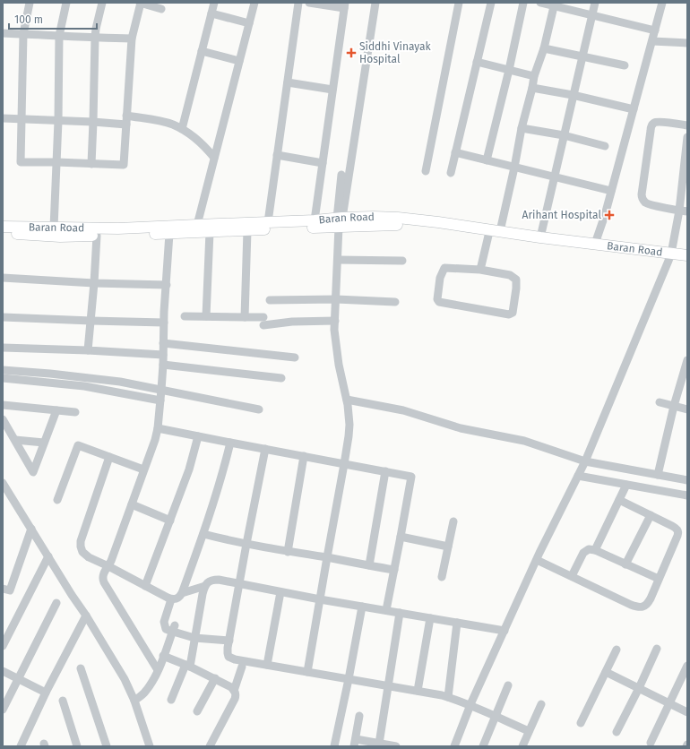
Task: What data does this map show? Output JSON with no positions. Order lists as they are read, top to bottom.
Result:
{
  "streets": {
    "main road": ["Baran Road"]
  },
  "places": {
    "health": ["Siddhi Vinayak Hospital", "Arihant Hospital"]
  },
  "scale_bar": "100 m"
}
